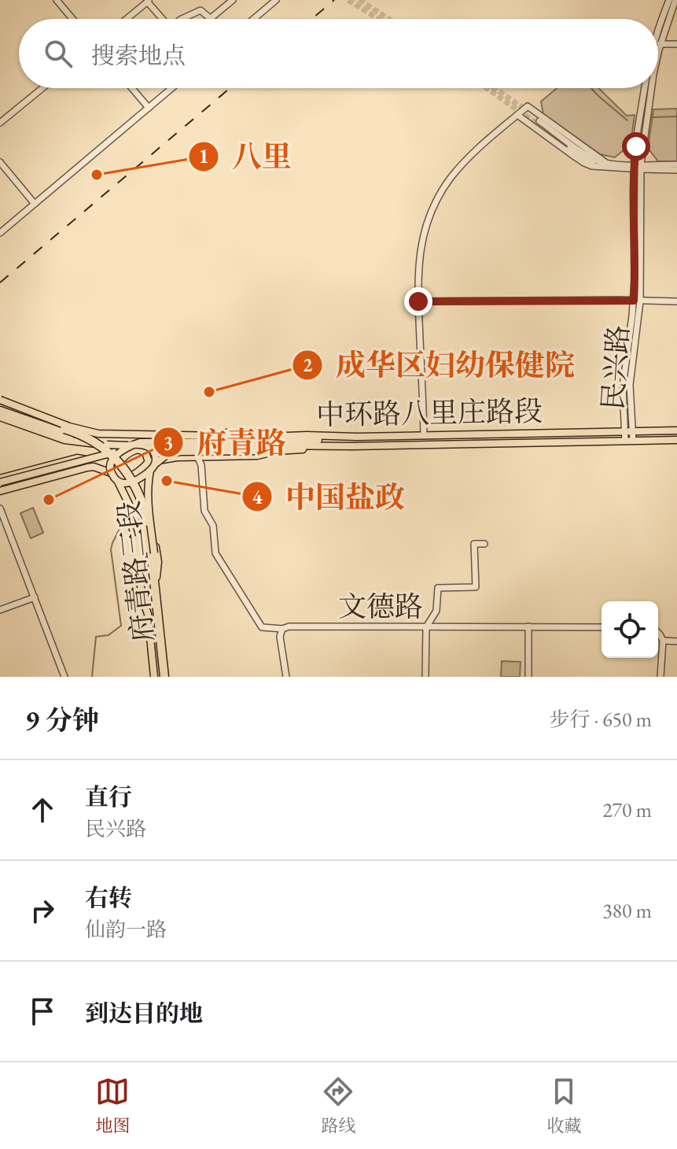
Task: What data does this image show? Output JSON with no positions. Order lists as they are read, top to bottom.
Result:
{
  "streets": {
    "main road": ["中环路八里庄路段", "府青路三段"],
    "street": ["民兴路", "文德路"]
  },
  "crossings": [
    ["民兴路", "中环路八里庄路段"]
  ],
  "places": [
    "八里",
    "成华区妇幼保健院",
    "中国盐政",
    "府青路"
  ],
  "page": {
    "search": "搜索地点",
    "heading": ["9 分钟", "步行 · 650 m"],
    "list": [
      ["直行", "民兴路", "270 m"],
      ["右转", "仙韵一路", "380 m"],
      "到达目的地"
    ],
    "nav": ["地图", "路线", "收藏"]
  }
}
